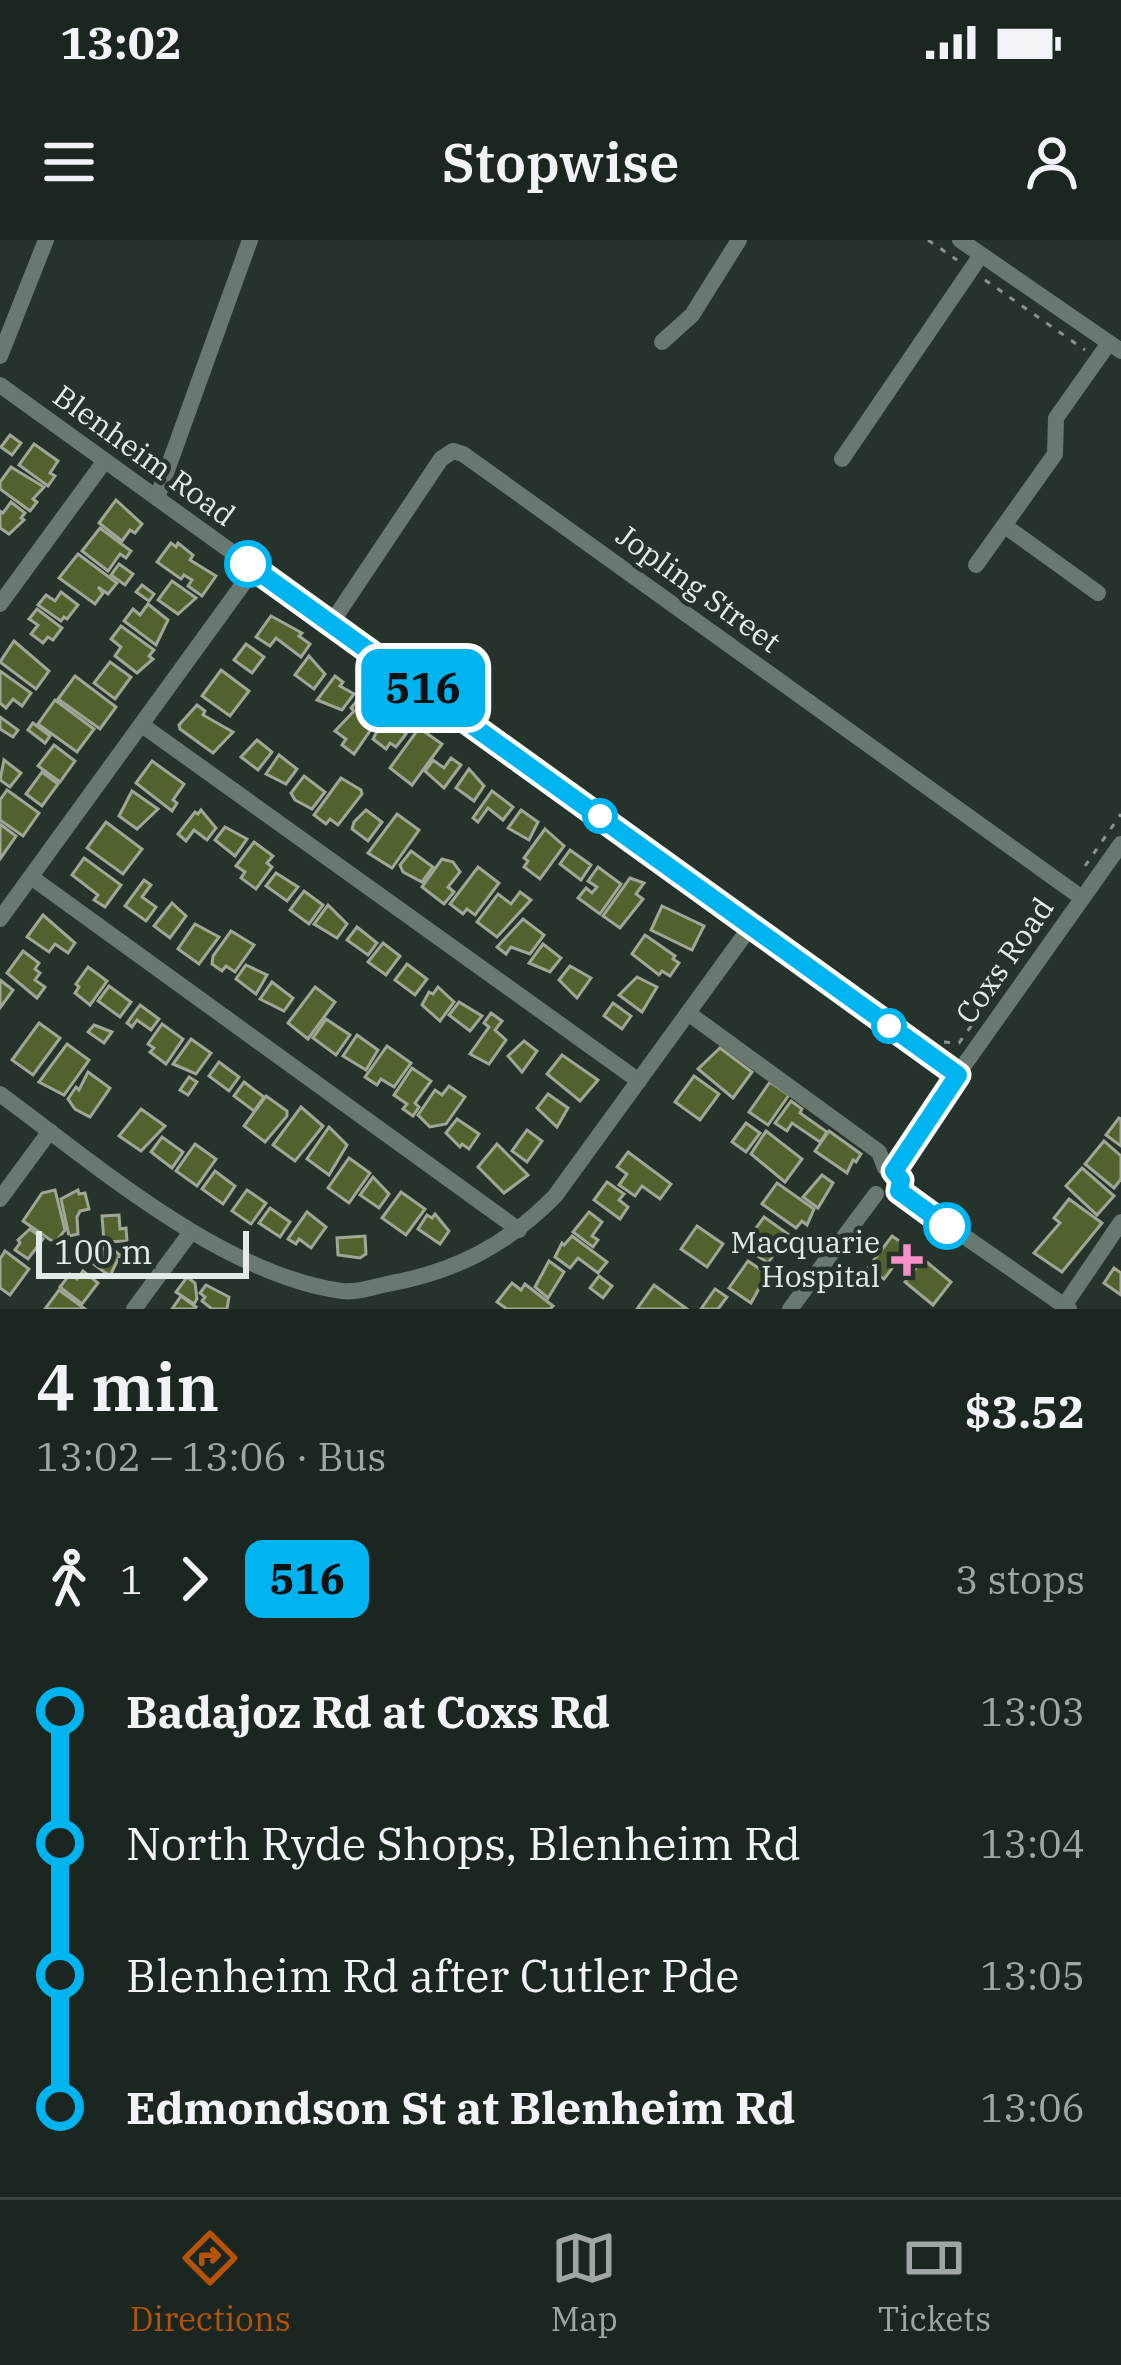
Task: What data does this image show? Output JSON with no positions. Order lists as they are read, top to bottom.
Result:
{
  "streets": {
    "street": ["Blenheim Road", "Jopling Street", "Coxs Road"]
  },
  "crossings": [
    ["Blenheim Road", "Jopling Street"],
    ["Blenheim Road", "Coxs Road"],
    ["Jopling Street", "Coxs Road"]
  ],
  "places": {
    "health": ["Macquarie Hospital"]
  },
  "lines": ["bus line 516"],
  "scale_bar": "100 m",
  "page": {
    "status": "13:02",
    "header": "Stopwise",
    "on_map": "516",
    "scale": "100 m",
    "heading": ["4 min", "13:02 – 13:06 · Bus", "$3.52"],
    "legs": ["1", "516", "3 stops"],
    "list": [
      {
        "name": "Badajoz Rd at Coxs Rd",
        "value": "13:03"
      },
      {
        "name": "North Ryde Shops, Blenheim Rd",
        "value": "13:04"
      },
      {
        "name": "Blenheim Rd after Cutler Pde",
        "value": "13:05"
      },
      {
        "name": "Edmondson St at Blenheim Rd",
        "value": "13:06"
      }
    ],
    "tabs": ["Directions", "Map", "Tickets"]
  }
}
